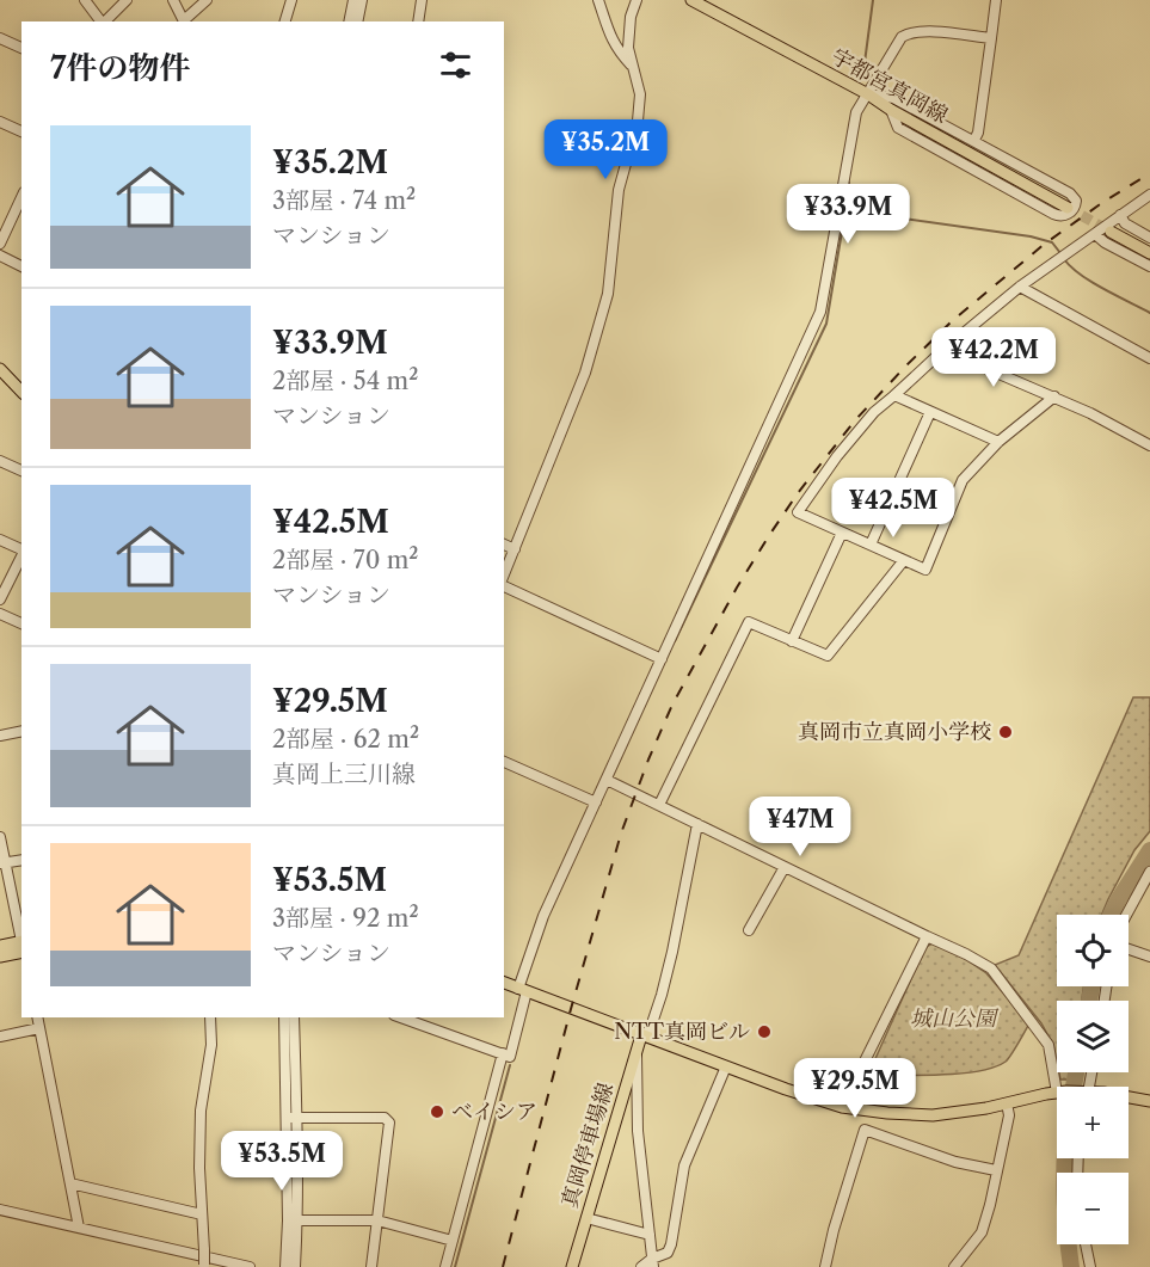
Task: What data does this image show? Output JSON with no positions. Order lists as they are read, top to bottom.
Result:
{
  "streets": {
    "main road": ["宇都宮真岡線", "真岡停車場線"]
  },
  "parks": ["城山公園"],
  "places": ["真岡市立真岡小学校", "NTT真岡ビル", "ベイシア"],
  "page": {
    "heading": "7件の物件",
    "list": [
      {
        "name": "¥35.2M",
        "note": "3部屋 · 74 m² · マンション"
      },
      {
        "name": "¥33.9M",
        "note": "2部屋 · 54 m² · マンション"
      },
      {
        "name": "¥42.5M",
        "note": "2部屋 · 70 m² · マンション"
      },
      {
        "name": "¥29.5M",
        "note": "2部屋 · 62 m² · 真岡上三川線"
      },
      {
        "name": "¥53.5M",
        "note": "3部屋 · 92 m² · マンション"
      }
    ],
    "price": [
      "¥35.2M",
      "¥33.9M",
      "¥42.2M",
      "¥42.5M",
      "¥47M",
      "¥29.5M",
      "¥53.5M"
    ],
    "map_buttons": ["+", "−"]
  }
}
